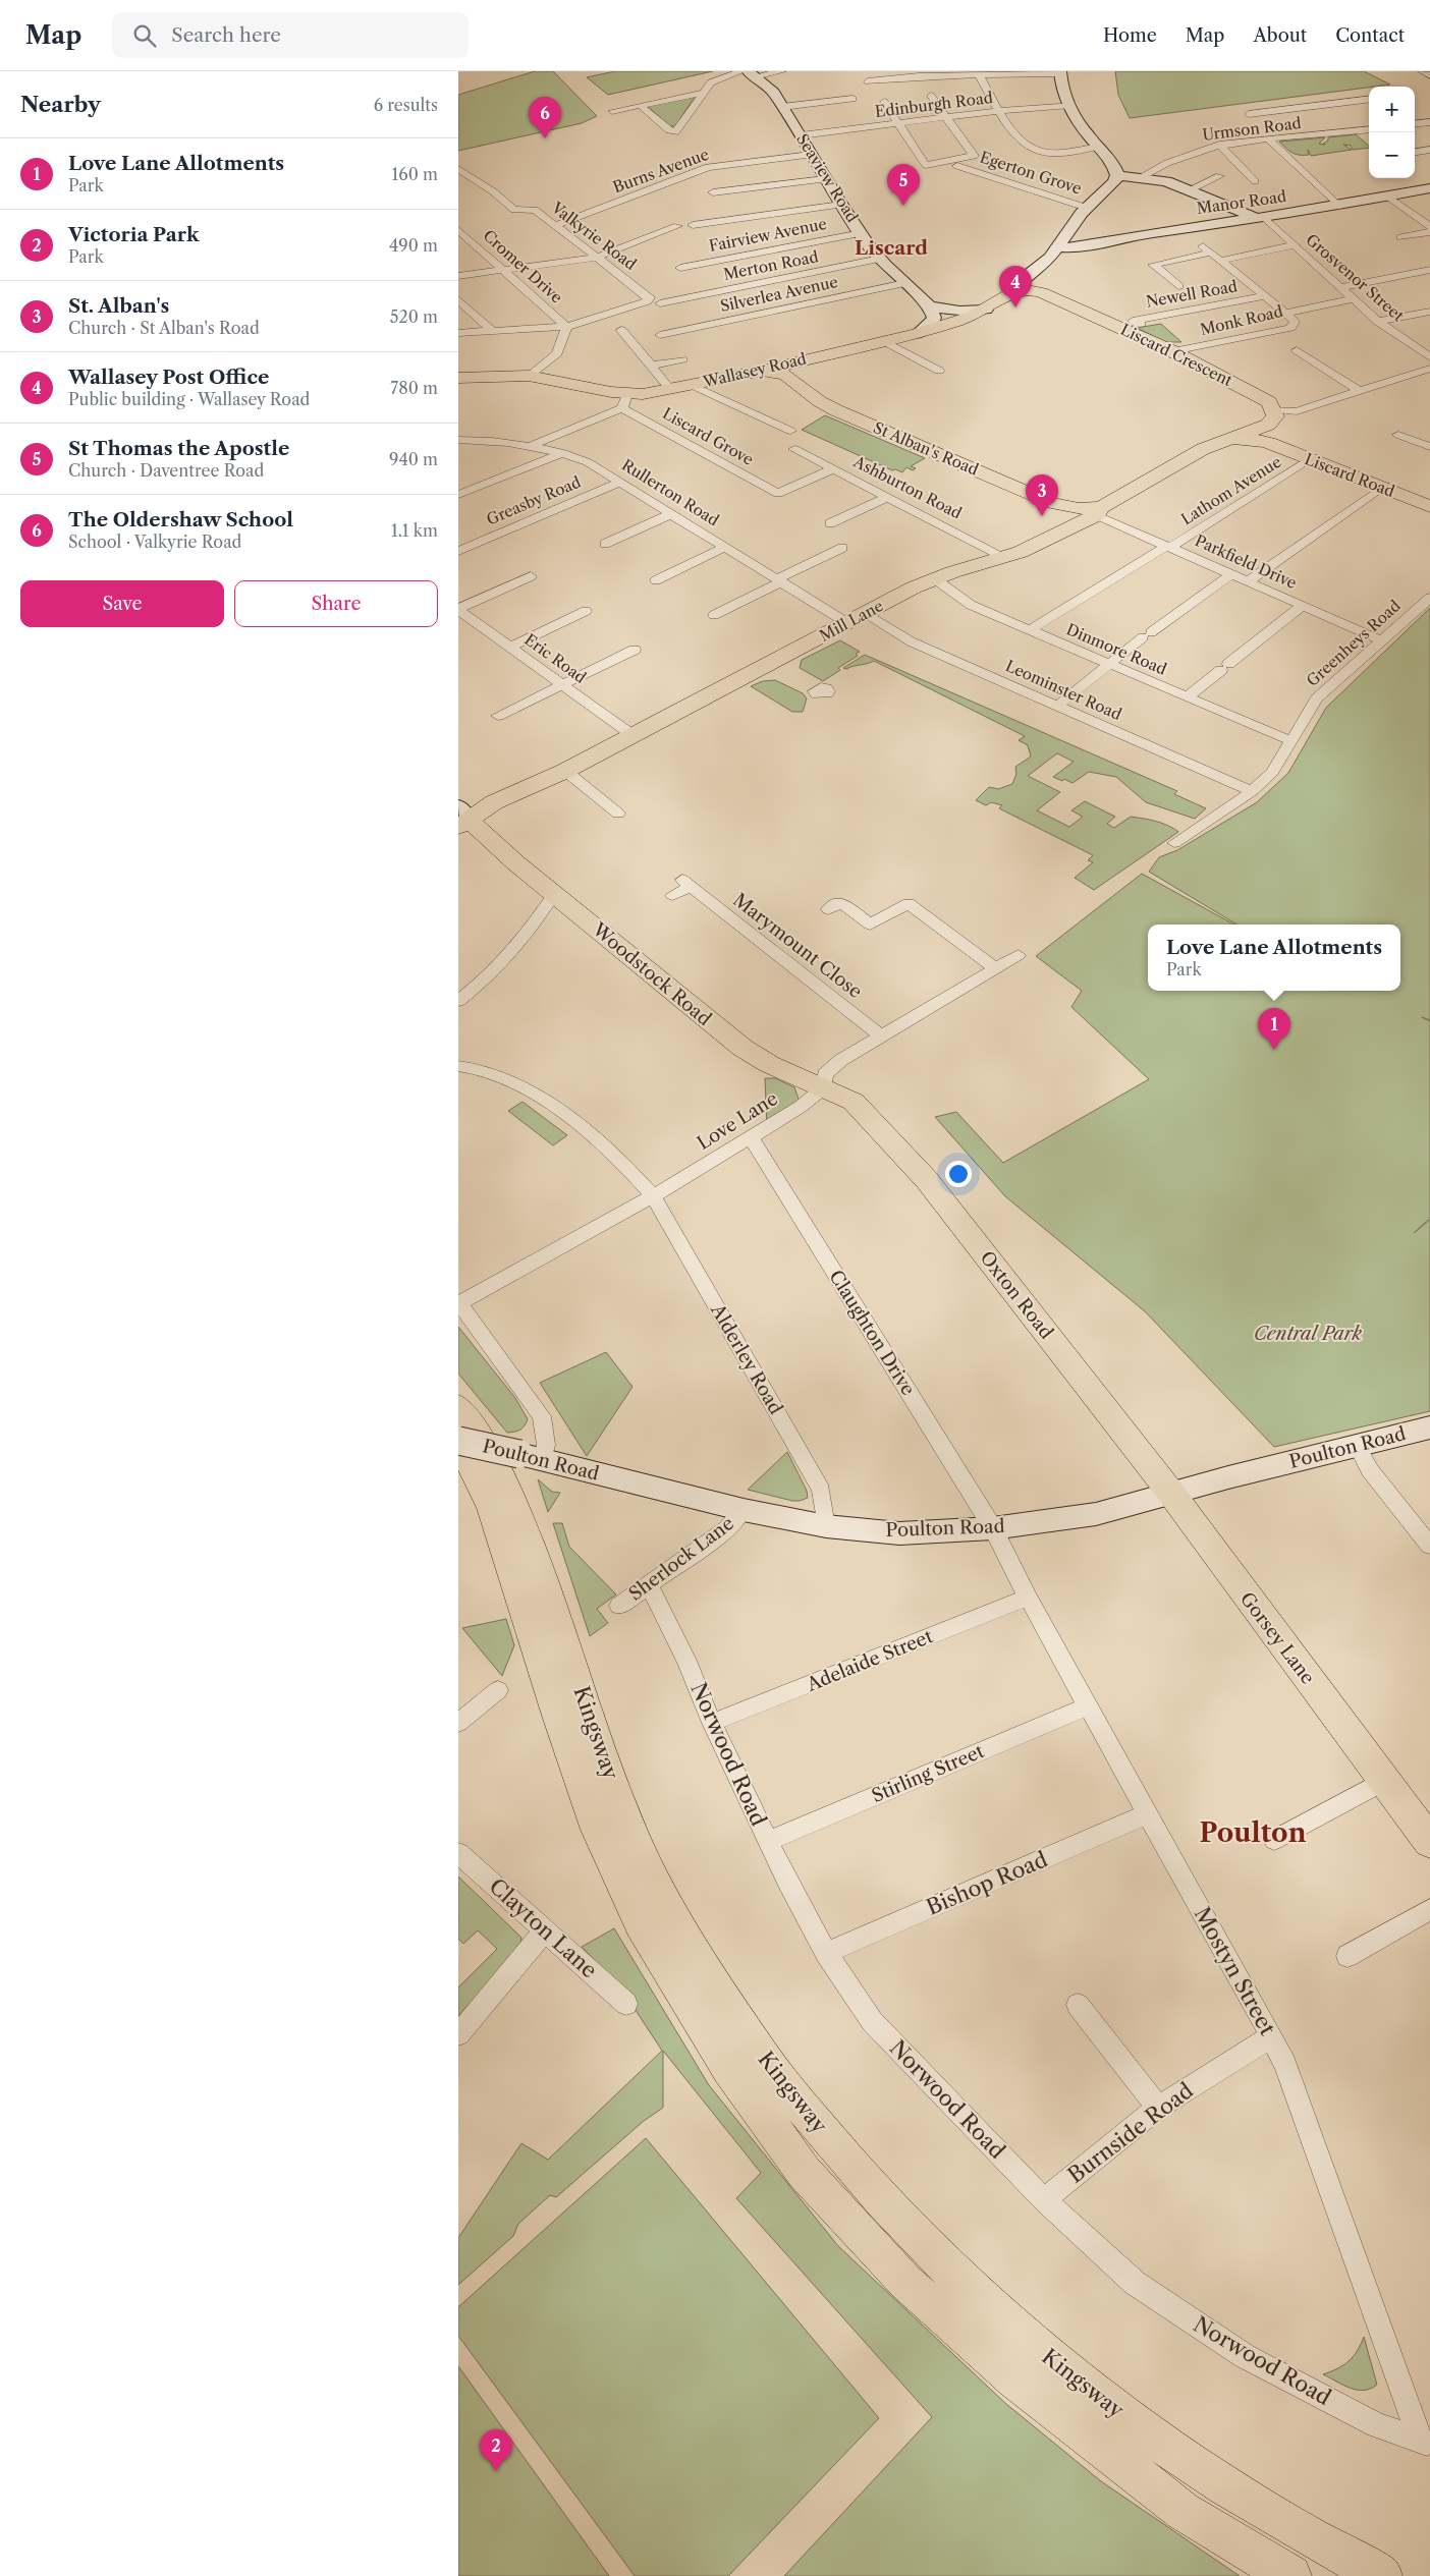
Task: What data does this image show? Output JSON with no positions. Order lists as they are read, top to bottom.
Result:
{
  "streets": {
    "main road": [
      "Seaview Road",
      "Manor Road",
      "Liscard Crescent",
      "Wallasey Road",
      "St Alban's Road",
      "Liscard Road",
      "Mill Lane",
      "Woodstock Road",
      "Oxton Road",
      "Poulton Road",
      "Gorsey Lane",
      "Kingsway"
    ],
    "street": [
      "Edinburgh Road",
      "Urmson Road",
      "Burns Avenue",
      "Egerton Grove",
      "Fairview Avenue",
      "Valkyrie Road",
      "Merton Road",
      "Cromer Drive",
      "Grosvenor Street",
      "Silverlea Avenue",
      "Newell Road",
      "Monk Road",
      "Liscard Grove",
      "Ashburton Road",
      "Lathom Avenue",
      "Rullerton Road",
      "Greasby Road",
      "Parkfield Drive",
      "Greenheys Road",
      "Dinmore Road",
      "Eric Road",
      "Leominster Road",
      "Marymount Close",
      "Love Lane",
      "Claughton Drive",
      "Alderley Road",
      "Sherlock Lane",
      "Adelaide Street",
      "Norwood Road",
      "Stirling Street",
      "Bishop Road",
      "Clayton Lane",
      "Mostyn Street",
      "Burnside Road"
    ]
  },
  "crossings": [
    ["Edinburgh Road", "Seaview Road"],
    ["Burns Avenue", "Seaview Road"],
    ["Burns Avenue", "Valkyrie Road"],
    ["Seaview Road", "Fairview Avenue"],
    ["Seaview Road", "Merton Road"],
    ["Seaview Road", "Silverlea Avenue"],
    ["Manor Road", "Grosvenor Street"],
    ["Valkyrie Road", "Cromer Drive"],
    ["Grosvenor Street", "Monk Road"],
    ["Monk Road", "Liscard Crescent"],
    ["Liscard Crescent", "Mill Lane"],
    ["Wallasey Road", "Liscard Grove"],
    ["Wallasey Road", "St Alban's Road"],
    ["Liscard Grove", "Ashburton Road"],
    ["St Alban's Road", "Parkfield Drive"],
    ["St Alban's Road", "Mill Lane"],
    ["Liscard Road", "Lathom Avenue"],
    ["Liscard Road", "Mill Lane"],
    ["Ashburton Road", "Mill Lane"],
    ["Lathom Avenue", "Parkfield Drive"],
    ["Lathom Avenue", "Dinmore Road"],
    ["Rullerton Road", "Greasby Road"],
    ["Rullerton Road", "Mill Lane"],
    ["Rullerton Road", "Leominster Road"],
    ["Parkfield Drive", "Mill Lane"],
    ["Parkfield Drive", "Greenheys Road"],
    ["Mill Lane", "Dinmore Road"],
    ["Mill Lane", "Eric Road"],
    ["Mill Lane", "Leominster Road"],
    ["Mill Lane", "Woodstock Road"],
    ["Greenheys Road", "Dinmore Road"],
    ["Greenheys Road", "Leominster Road"],
    ["Marymount Close", "Love Lane"],
    ["Woodstock Road", "Love Lane"],
    ["Woodstock Road", "Oxton Road"],
    ["Love Lane", "Claughton Drive"],
    ["Love Lane", "Alderley Road"],
    ["Oxton Road", "Poulton Road"],
    ["Oxton Road", "Gorsey Lane"],
    ["Claughton Drive", "Poulton Road"],
    ["Claughton Drive", "Mostyn Street"],
    ["Alderley Road", "Poulton Road"],
    ["Poulton Road", "Sherlock Lane"],
    ["Poulton Road", "Gorsey Lane"],
    ["Poulton Road", "Mostyn Street"],
    ["Sherlock Lane", "Norwood Road"],
    ["Adelaide Street", "Norwood Road"],
    ["Adelaide Street", "Mostyn Street"],
    ["Norwood Road", "Stirling Street"],
    ["Norwood Road", "Bishop Road"],
    ["Norwood Road", "Mostyn Street"],
    ["Norwood Road", "Burnside Road"],
    ["Stirling Street", "Mostyn Street"],
    ["Bishop Road", "Mostyn Street"],
    ["Mostyn Street", "Burnside Road"]
  ],
  "districts": ["Liscard", "Poulton"],
  "parks": ["Central Park"],
  "page": {
    "header": "Map",
    "search": "Search here",
    "nav": [
      "Home",
      "Map",
      "About",
      "Contact"
    ],
    "heading": ["Nearby", "6 results"],
    "map_buttons": ["+", "−"],
    "pins": [
      "6",
      "5",
      "4",
      "3",
      "1",
      "2"
    ],
    "list": [
      {
        "mark": "1",
        "name": "Love Lane Allotments",
        "note": "Park",
        "value": "160 m"
      },
      {
        "mark": "2",
        "name": "Victoria Park",
        "note": "Park",
        "value": "490 m"
      },
      {
        "mark": "3",
        "name": "St. Alban's",
        "note": "Church · St Alban's Road",
        "value": "520 m"
      },
      {
        "mark": "4",
        "name": "Wallasey Post Office",
        "note": "Public building · Wallasey Road",
        "value": "780 m"
      },
      {
        "mark": "5",
        "name": "St Thomas the Apostle",
        "note": "Church · Daventree Road",
        "value": "940 m"
      },
      {
        "mark": "6",
        "name": "The Oldershaw School",
        "note": "School · Valkyrie Road",
        "value": "1.1 km"
      }
    ],
    "buttons": ["Save", "Share"],
    "popup": ["Love Lane Allotments", "Park"]
  }
}
